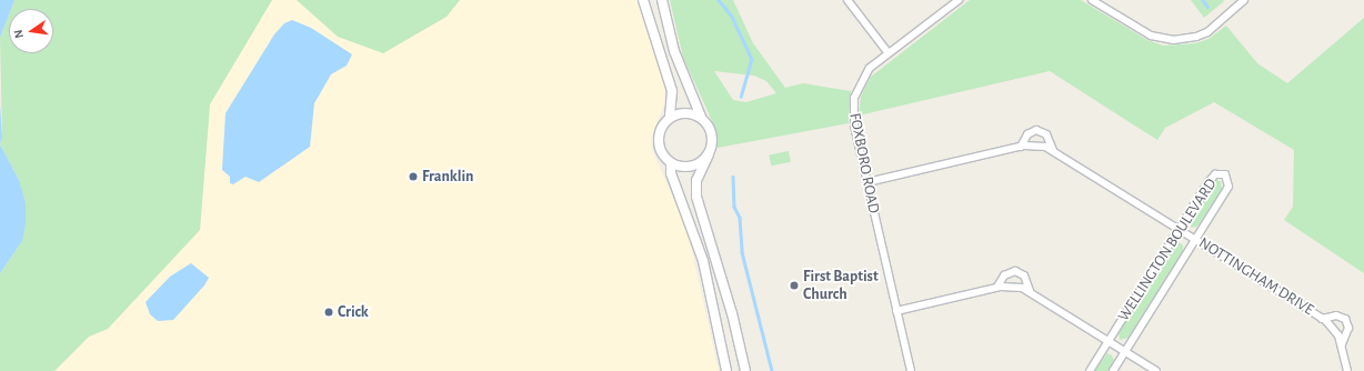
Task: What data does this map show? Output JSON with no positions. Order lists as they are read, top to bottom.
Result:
{
  "streets": {
    "street": ["FOXBORO ROAD", "WELLINGTON BOULEVARD", "NOTTINGHAM DRIVE"]
  },
  "crossings": [
    ["FOXBORO ROAD", "NOTTINGHAM DRIVE"],
    ["WELLINGTON BOULEVARD", "NOTTINGHAM DRIVE"]
  ],
  "places": ["Franklin", "First Baptist Church", "Crick"],
  "north": "left"
}
